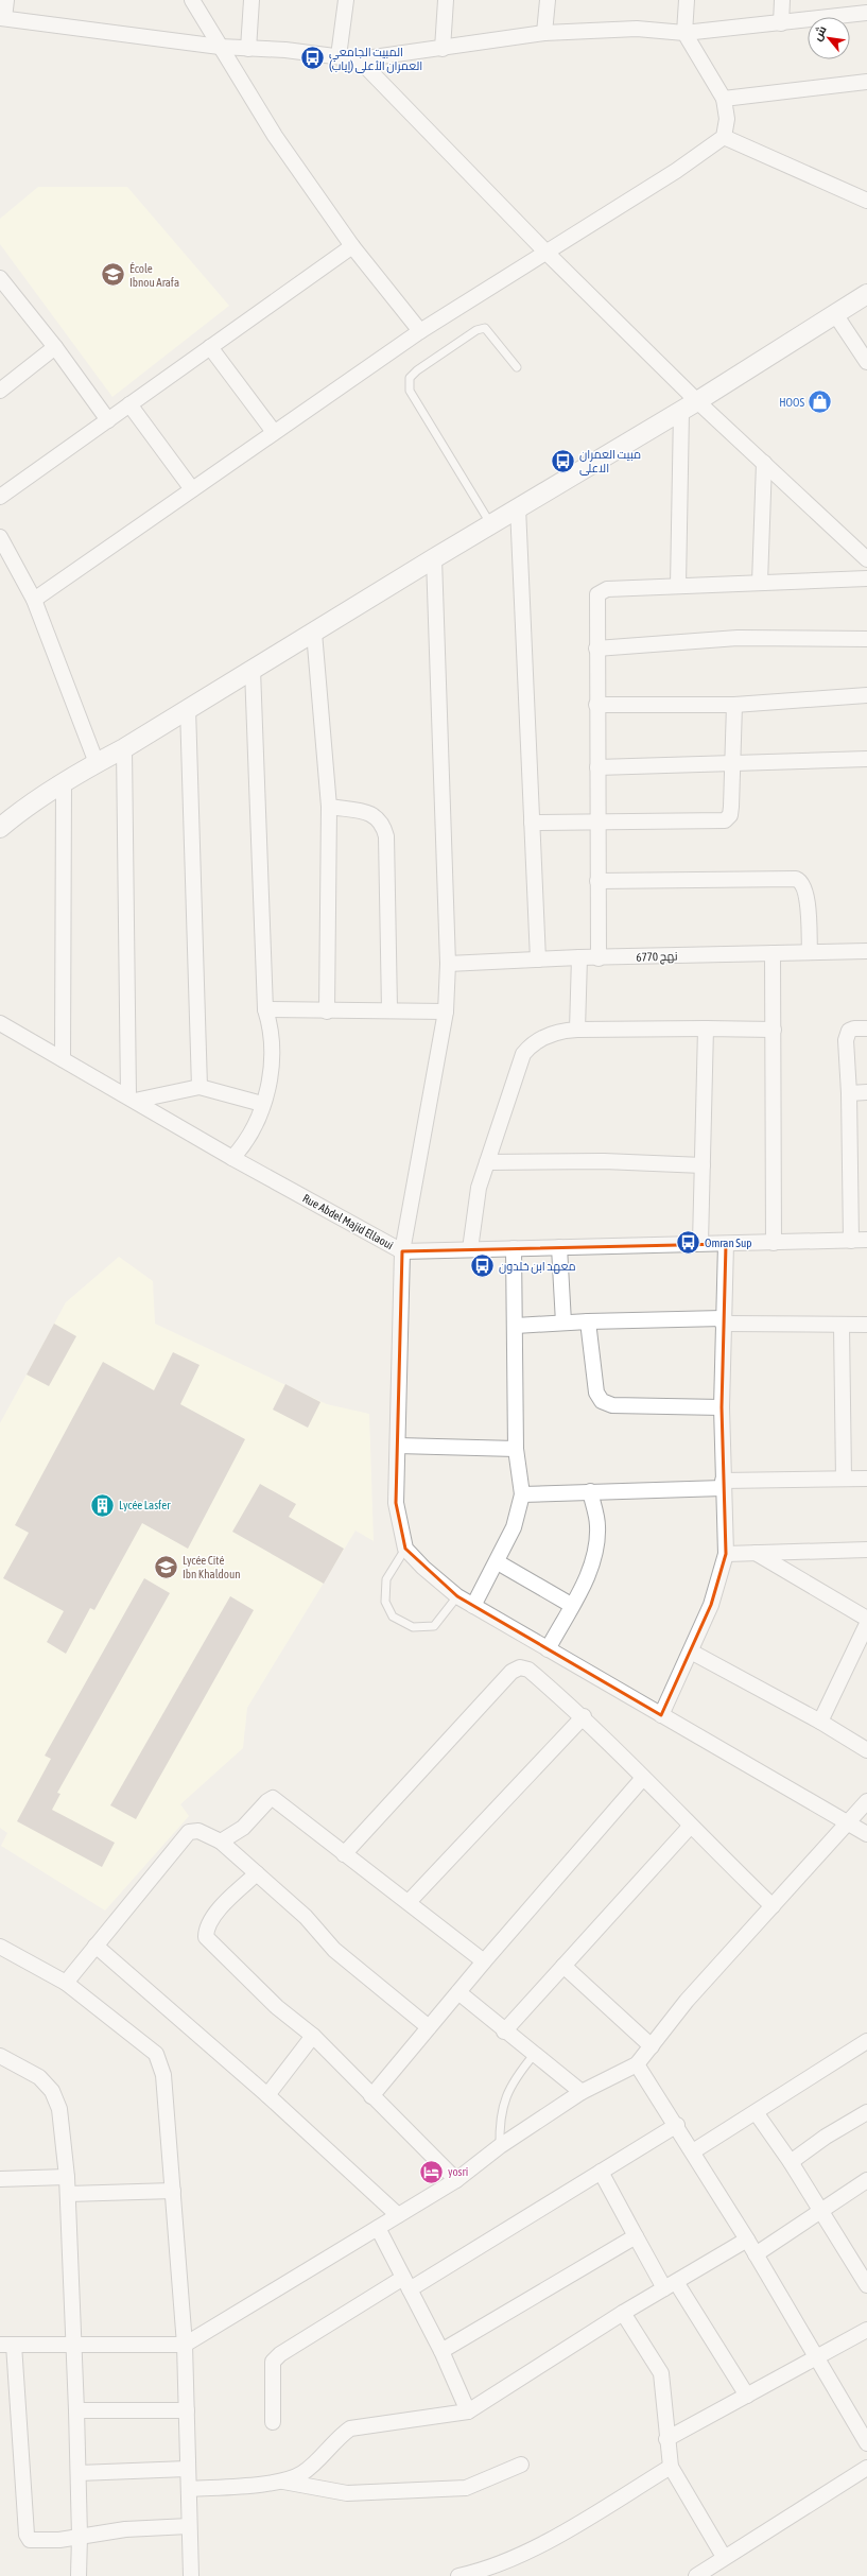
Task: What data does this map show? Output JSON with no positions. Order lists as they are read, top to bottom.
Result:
{
  "streets": {
    "street": ["نهج 6770", "Rue Abdel Majid Ellaoui"]
  },
  "places": {
    "bus stop": [
      "المبيت الجامعي العمران الأعلى (إياب)",
      "مبيت العمران الاعلى",
      "Omran Sup",
      "معهد ابن خلدون"
    ],
    "school or university": ["École Ibnou Arafa", "Lycée Cité Ibn Khaldoun"],
    "shop": ["HOOS"],
    "building": ["Lycée Lasfer"],
    "hotel": ["yosri"]
  },
  "north": "top left"
}
